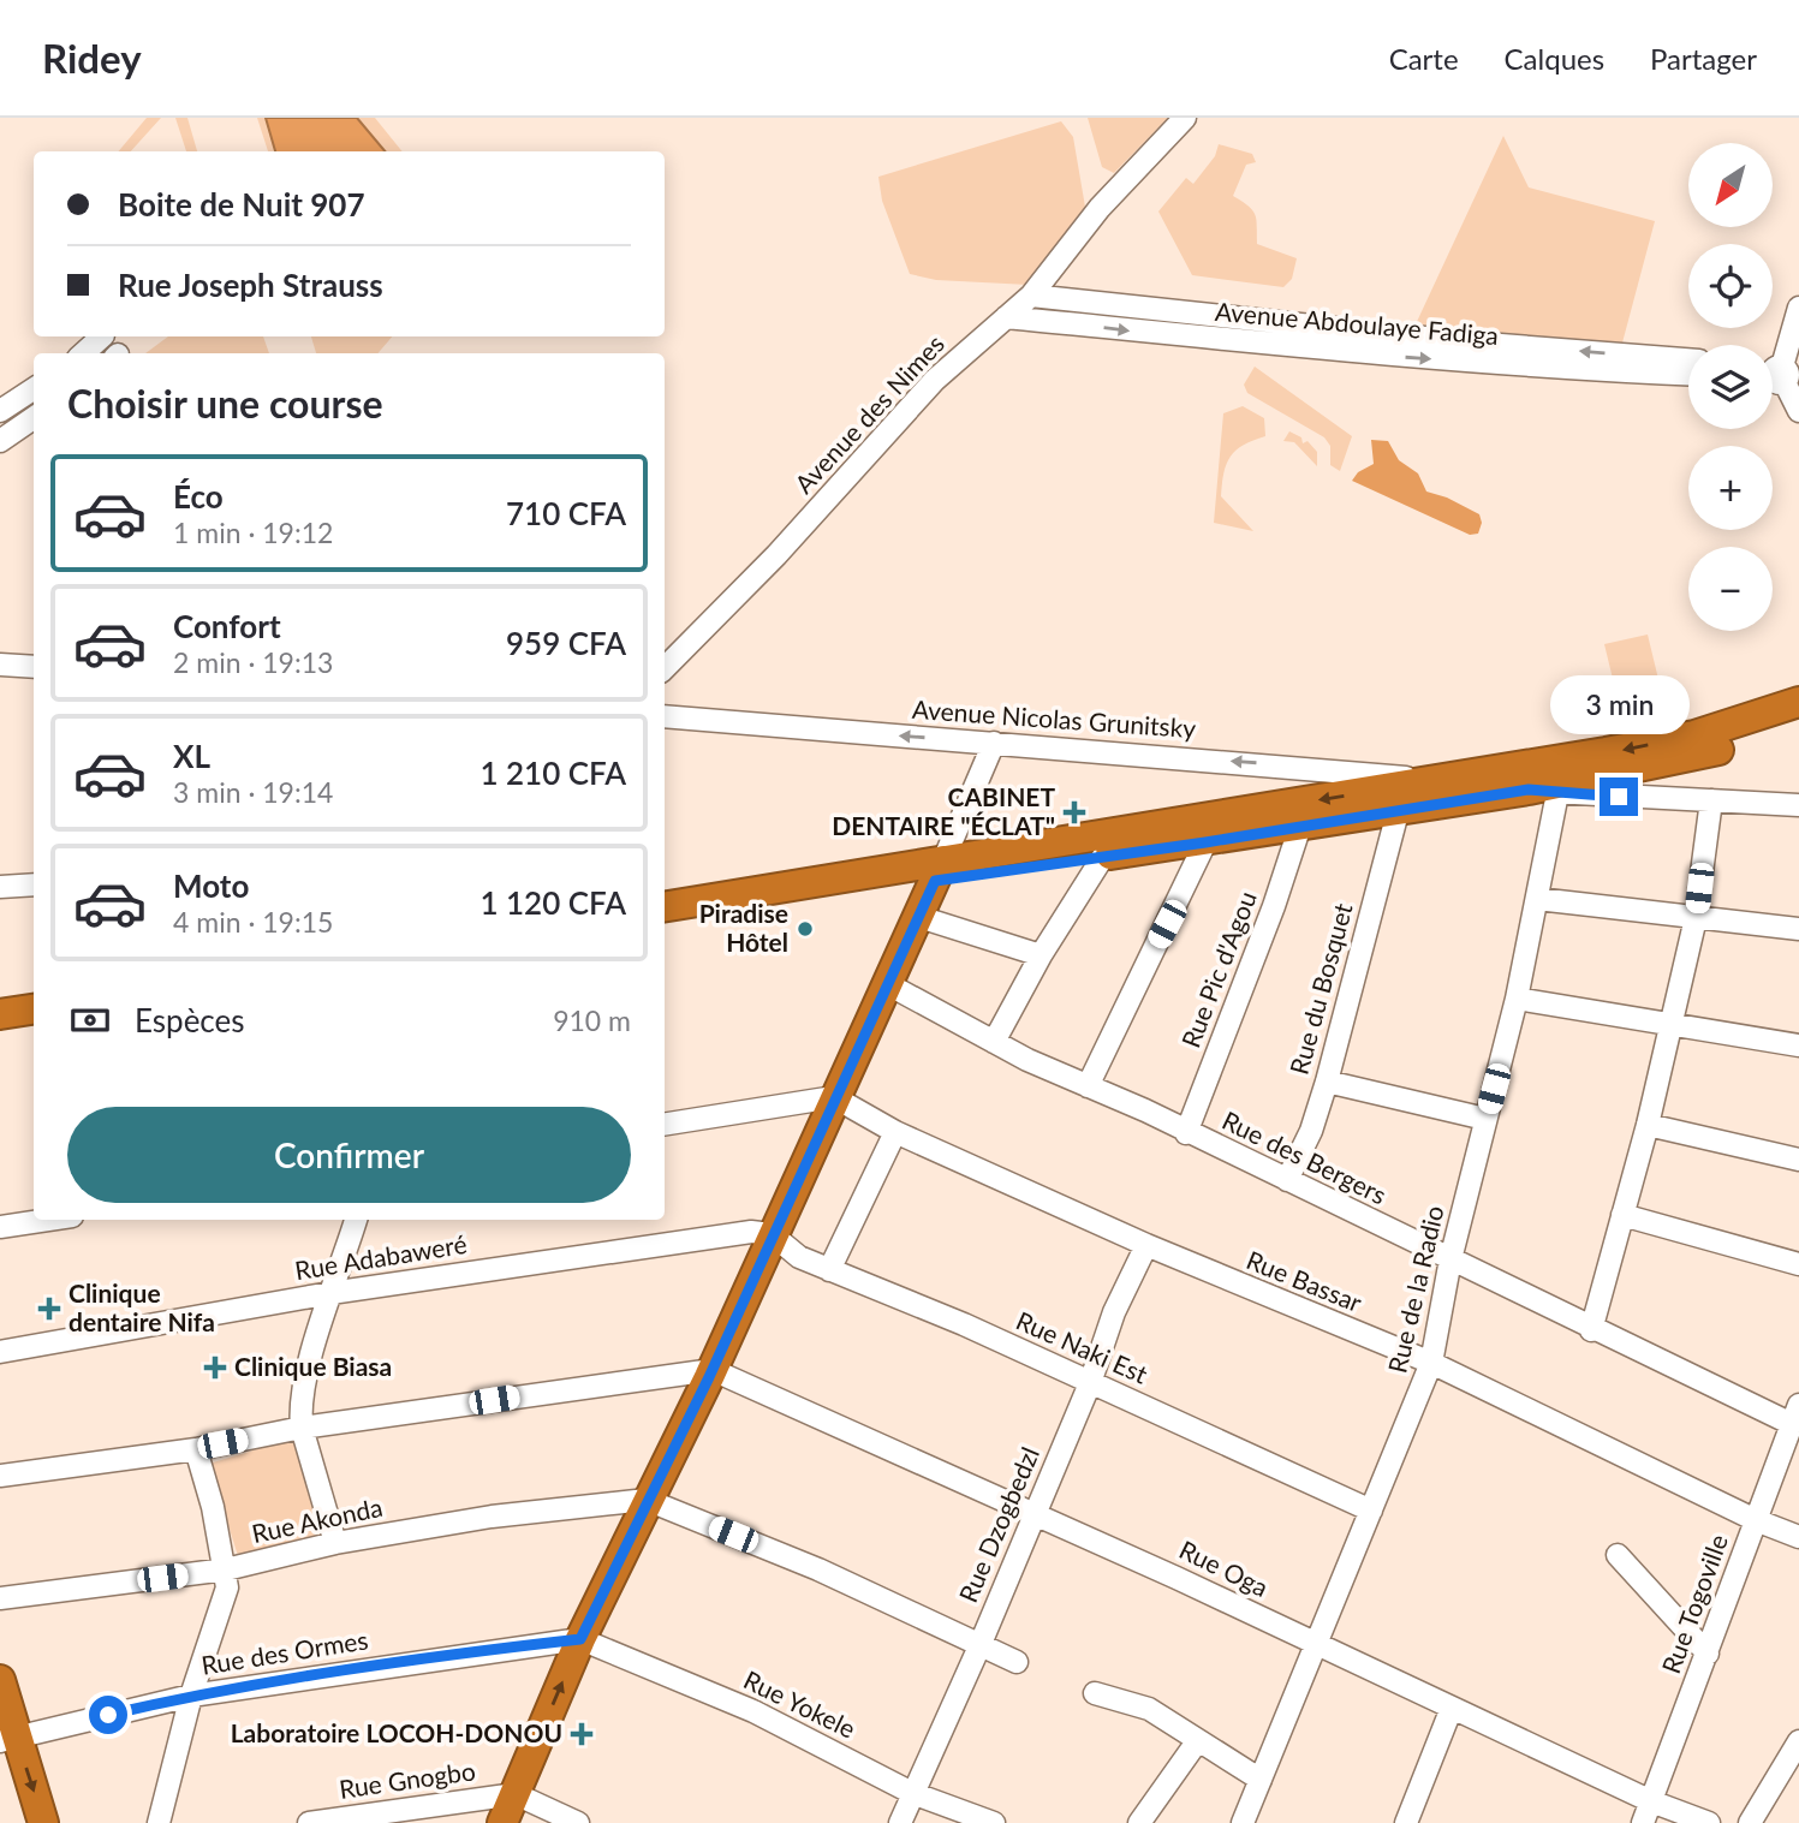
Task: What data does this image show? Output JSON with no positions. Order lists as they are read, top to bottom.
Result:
{
  "streets": {
    "street": [
      "Avenue Abdoulaye Fadiga",
      "Avenue des Nimes",
      "Avenue Nicolas Grunitsky",
      "Rue Pic d'Agou",
      "Rue du Bosquet",
      "Rue des Bergers",
      "Rue Adabaweré",
      "Rue Bassar",
      "Rue de la Radio",
      "Rue Naki Est",
      "Rue Akonda",
      "Rue Dzogbedzl",
      "Rue Oga",
      "Rue Togoville",
      "Rue des Ormes",
      "Rue Yokele",
      "Rue Gnogbo"
    ]
  },
  "crossings": [
    ["Avenue Abdoulaye Fadiga", "Avenue des Nimes"],
    ["Avenue Nicolas Grunitsky", "Rue de la Radio"],
    ["Rue Pic d'Agou", "Rue des Bergers"],
    ["Rue du Bosquet", "Rue des Bergers"],
    ["Rue des Bergers", "Rue de la Radio"],
    ["Rue des Bergers", "Rue Togoville"],
    ["Rue Adabaweré", "Rue Naki Est"],
    ["Rue Bassar", "Rue de la Radio"],
    ["Rue Bassar", "Rue Dzogbedzl"],
    ["Rue Bassar", "Rue Togoville"],
    ["Rue de la Radio", "Rue Naki Est"],
    ["Rue de la Radio", "Rue Oga"],
    ["Rue Naki Est", "Rue Dzogbedzl"],
    ["Rue Dzogbedzl", "Rue Oga"],
    ["Rue Dzogbedzl", "Rue Yokele"],
    ["Rue Oga", "Rue Togoville"],
    ["Rue des Ormes", "Rue Yokele"]
  ],
  "one_way": ["Avenue Nicolas Grunitsky"],
  "places": {
    "health": [
      "CABINET DENTAIRE \"ÉCLAT\"",
      "Clinique dentaire Nifa",
      "Clinique Biasa",
      "Laboratoire LOCOH-DONOU"
    ],
    "other": ["Piradise Hôtel"]
  },
  "north": "bottom left",
  "page": {
    "header": "Ridey",
    "nav": ["Carte", "Calques", "Partager"],
    "map_buttons": ["+", "−"],
    "banner": ["Boite de Nuit 907", "Rue Joseph Strauss"],
    "heading": "Choisir une course",
    "list": [
      {
        "name": "Éco",
        "note": "1 min · 19:12",
        "value": "710 CFA"
      },
      {
        "name": "Confort",
        "note": "2 min · 19:13",
        "value": "959 CFA"
      },
      {
        "name": "XL",
        "note": "3 min · 19:14",
        "value": "1 210 CFA"
      },
      {
        "name": "Moto",
        "note": "4 min · 19:15",
        "value": "1 120 CFA"
      }
    ],
    "bubble": "3 min",
    "pay": ["Espèces", "910 m"],
    "buttons": "Confirmer"
  }
}
